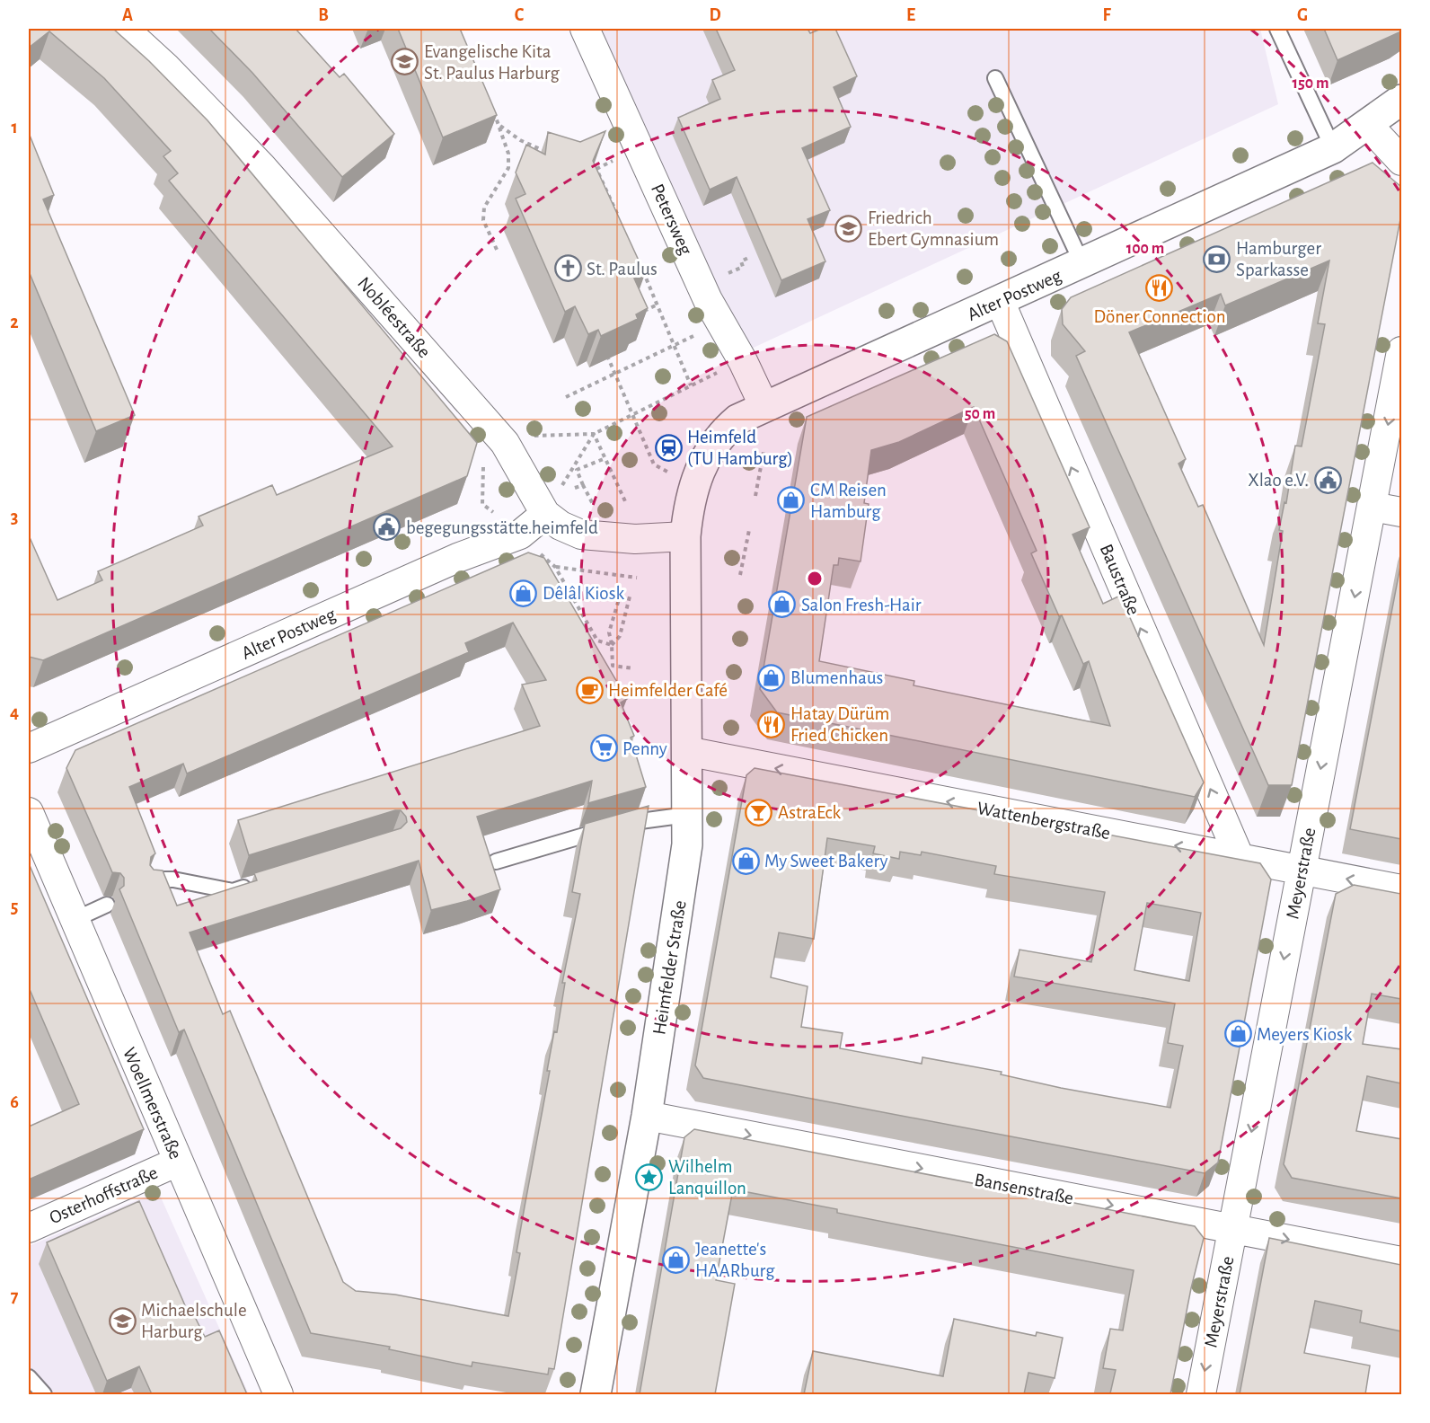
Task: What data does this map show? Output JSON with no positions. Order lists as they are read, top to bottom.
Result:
{
  "streets": {
    "street": [
      "Petersweg",
      "Alter Postweg",
      "Nobléestraße",
      "Baustraße",
      "Wattenbergstraße",
      "Meyerstraße",
      "Heimfelder Straße",
      "Woellmerstraße",
      "Bansenstraße",
      "Osterhoffstraße"
    ]
  },
  "crossings": [
    ["Petersweg", "Alter Postweg"],
    ["Alter Postweg", "Nobléestraße"],
    ["Alter Postweg", "Baustraße"],
    ["Alter Postweg", "Heimfelder Straße"],
    ["Nobléestraße", "Heimfelder Straße"],
    ["Baustraße", "Wattenbergstraße"],
    ["Wattenbergstraße", "Meyerstraße"],
    ["Wattenbergstraße", "Heimfelder Straße"],
    ["Meyerstraße", "Bansenstraße"],
    ["Heimfelder Straße", "Bansenstraße"],
    ["Woellmerstraße", "Osterhoffstraße"]
  ],
  "one_way": [
    "Baustraße",
    "Wattenbergstraße",
    "Meyerstraße",
    "Bansenstraße"
  ],
  "places": {
    "school or university": ["Evangelische Kita St. Paulus Harburg", "Friedrich Ebert Gymnasium", "Michaelschule Harburg"],
    "bank": ["Hamburger Sparkasse"],
    "church": ["St. Paulus"],
    "restaurant": ["Döner Connection", "Hatay Dürüm Fried Chicken"],
    "station": ["Heimfeld (TU Hamburg)"],
    "public building": ["Xlao e.V.", "begegungsstätte.heimfeld"],
    "shop": [
      "CM Reisen Hamburg",
      "Dêlâl Kiosk",
      "Salon Fresh-Hair",
      "Blumenhaus",
      "My Sweet Bakery",
      "Meyers Kiosk",
      "Jeanette's HAARburg"
    ],
    "cafe": ["Heimfelder Café"],
    "supermarket": ["Penny"],
    "bar": ["AstraEck"],
    "place": ["Wilhelm Lanquillon"]
  },
  "grid": {
    "columns": [
      "A",
      "B",
      "C",
      "D",
      "E",
      "F",
      "G"
    ],
    "rows": [
      "1",
      "2",
      "3",
      "4",
      "5",
      "6",
      "7"
    ]
  },
  "rings": ["150 m", "100 m", "50 m"]
}
